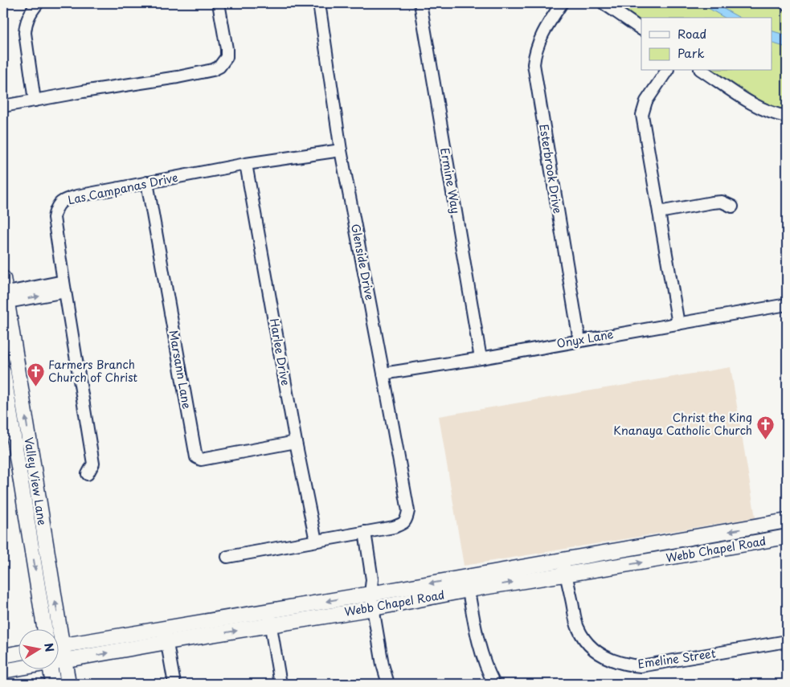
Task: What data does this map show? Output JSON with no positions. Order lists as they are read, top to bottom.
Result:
{
  "streets": {
    "main road": ["Valley View Lane", "Webb Chapel Road"],
    "street": [
      "Esterbrook Drive",
      "Ermine Way",
      "Las Campanas Drive",
      "Glenside Drive",
      "Onyx Lane",
      "Harlee Drive",
      "Marsann Lane",
      "Emeline Street"
    ]
  },
  "crossings": [
    ["Esterbrook Drive", "Onyx Lane"],
    ["Ermine Way", "Onyx Lane"],
    ["Las Campanas Drive", "Glenside Drive"],
    ["Las Campanas Drive", "Harlee Drive"],
    ["Las Campanas Drive", "Marsann Lane"],
    ["Glenside Drive", "Onyx Lane"],
    ["Harlee Drive", "Marsann Lane"],
    ["Valley View Lane", "Webb Chapel Road"],
    ["Webb Chapel Road", "Emeline Street"]
  ],
  "places": {
    "church": ["Farmers Branch Church of Christ", "Christ the King Knanaya Catholic Church"]
  },
  "legend": ["Road", "Park"],
  "north": "right"
}
